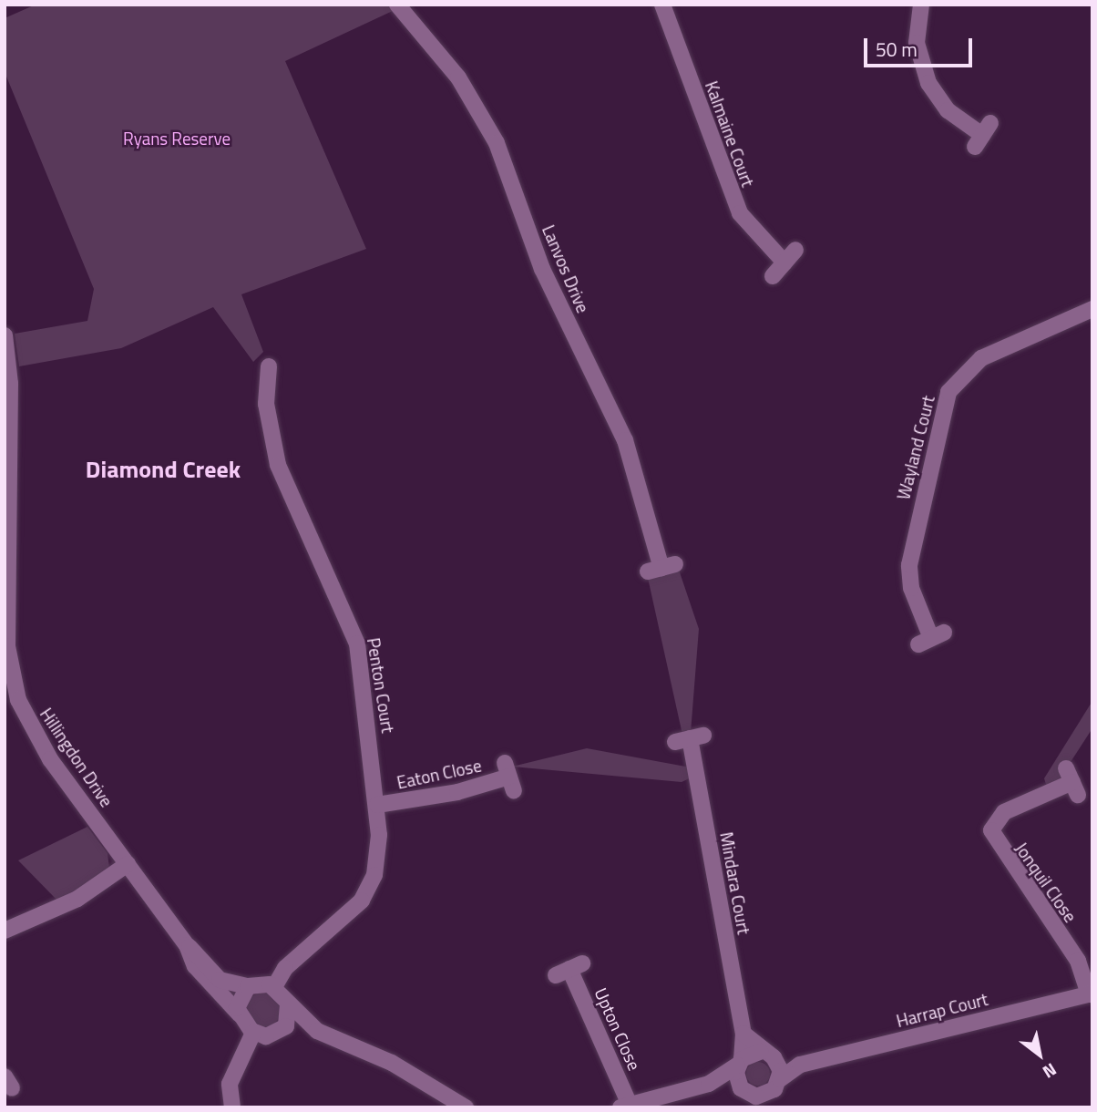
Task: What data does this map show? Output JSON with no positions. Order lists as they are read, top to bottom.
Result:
{
  "streets": {
    "street": [
      "Kalmaine Court",
      "Lanvos Drive",
      "Wayland Court",
      "Penton Court",
      "Hillingdon Drive",
      "Eaton Close",
      "Jonquil Close",
      "Mindara Court",
      "Harrap Court",
      "Upton Close"
    ]
  },
  "crossings": [
    ["Penton Court", "Hillingdon Drive"],
    ["Penton Court", "Eaton Close"],
    ["Jonquil Close", "Harrap Court"]
  ],
  "districts": ["Diamond Creek"],
  "parks": ["Ryans Reserve"],
  "scale_bar": "50 m",
  "north": "bottom right"
}
